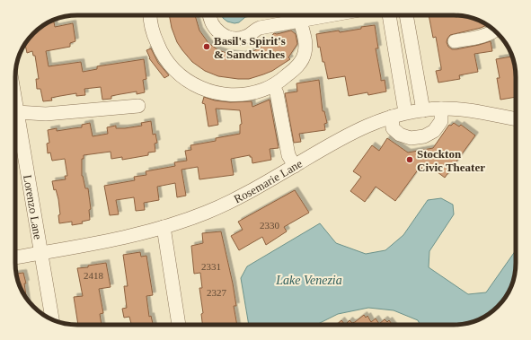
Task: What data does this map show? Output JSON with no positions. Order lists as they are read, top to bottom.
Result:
{
  "streets": {
    "street": ["Rosemarie Lane", "Lorenzo Lane"]
  },
  "crossings": [
    ["Rosemarie Lane", "Lorenzo Lane"]
  ],
  "water": ["Lake Venezia"],
  "places": ["Basil's Spirit's & Sandwiches", "Stockton Civic Theater"],
  "house_numbers": [
    "2330",
    "2331",
    "2418",
    "2327"
  ]
}
